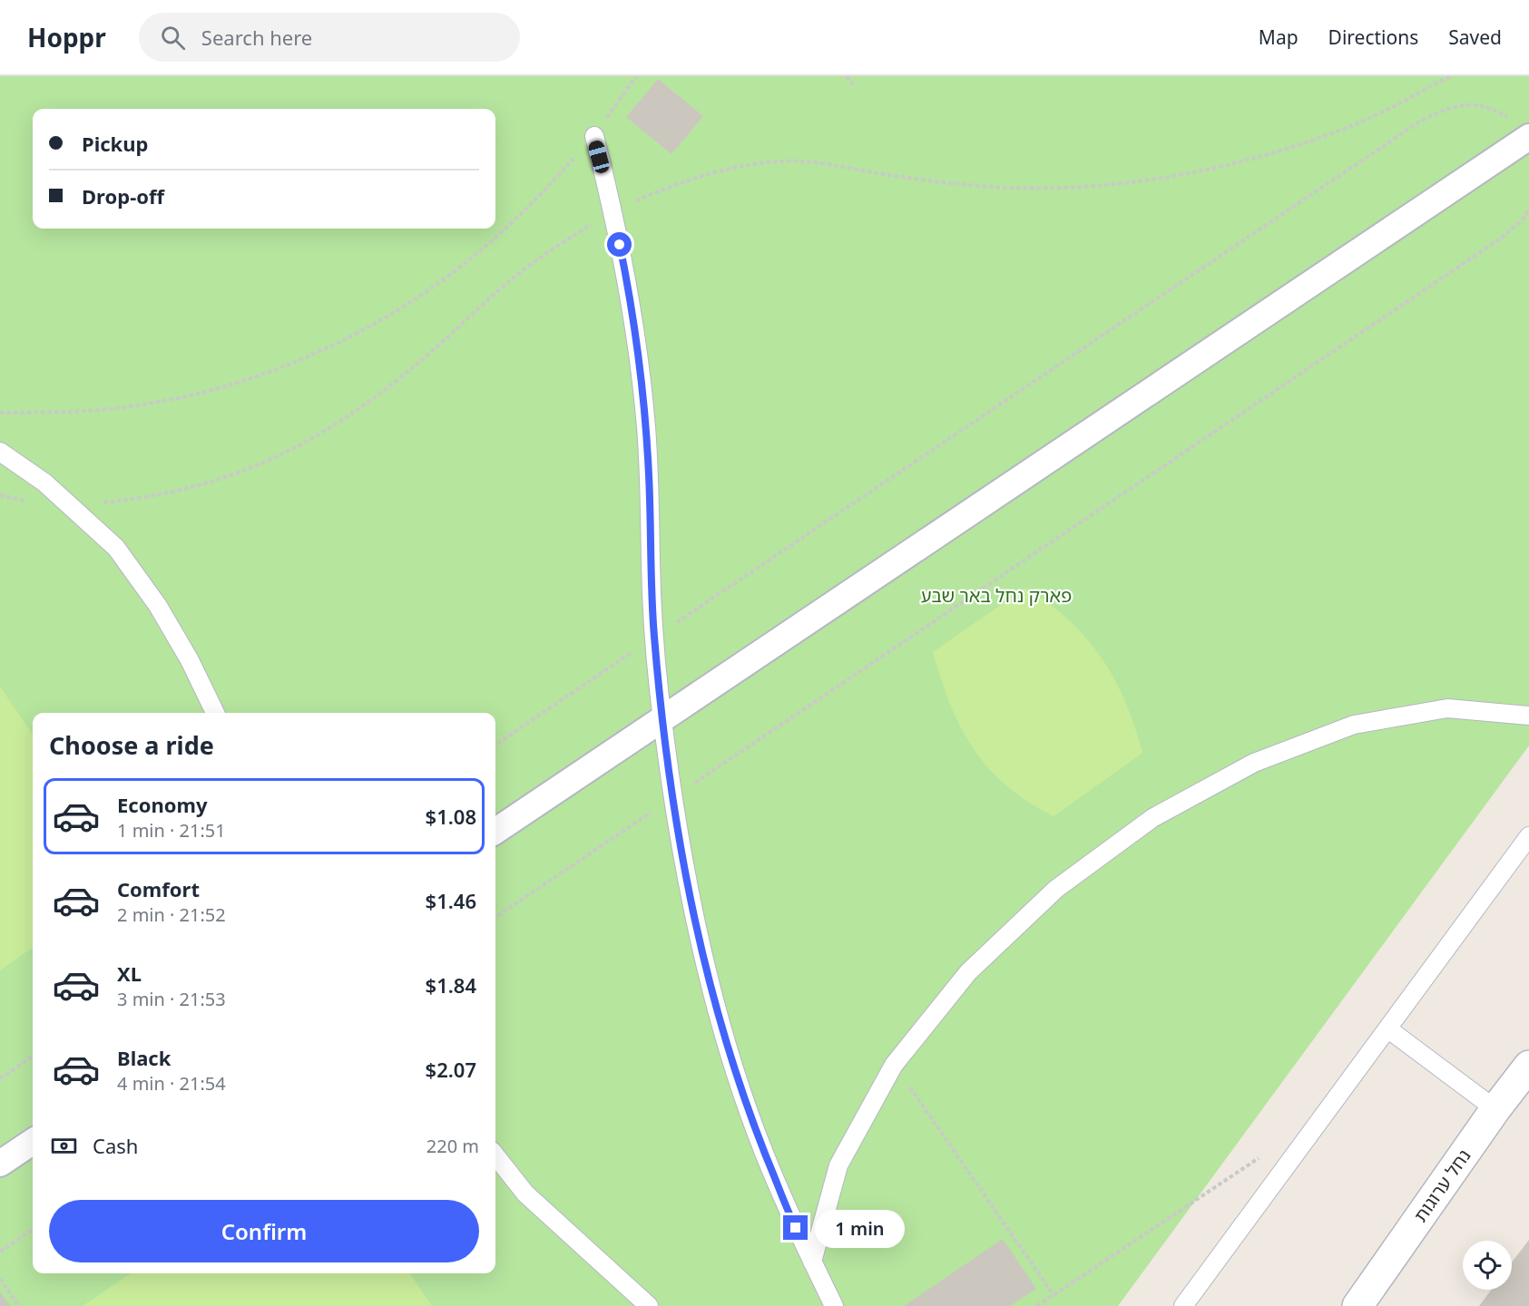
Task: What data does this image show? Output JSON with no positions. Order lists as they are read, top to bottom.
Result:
{
  "streets": {
    "street": ["נחל ערוגות"]
  },
  "parks": ["פארק נחל באר שבע"],
  "page": {
    "header": "Hoppr",
    "search": "Search here",
    "nav": ["Map", "Directions", "Saved"],
    "banner": ["Pickup", "Drop-off"],
    "heading": "Choose a ride",
    "list": [
      {
        "name": "Economy",
        "note": "1 min · 21:51",
        "value": "$1.08"
      },
      {
        "name": "Comfort",
        "note": "2 min · 21:52",
        "value": "$1.46"
      },
      {
        "name": "XL",
        "note": "3 min · 21:53",
        "value": "$1.84"
      },
      {
        "name": "Black",
        "note": "4 min · 21:54",
        "value": "$2.07"
      }
    ],
    "pay": ["Cash", "220 m"],
    "buttons": "Confirm",
    "bubble": "1 min"
  }
}
